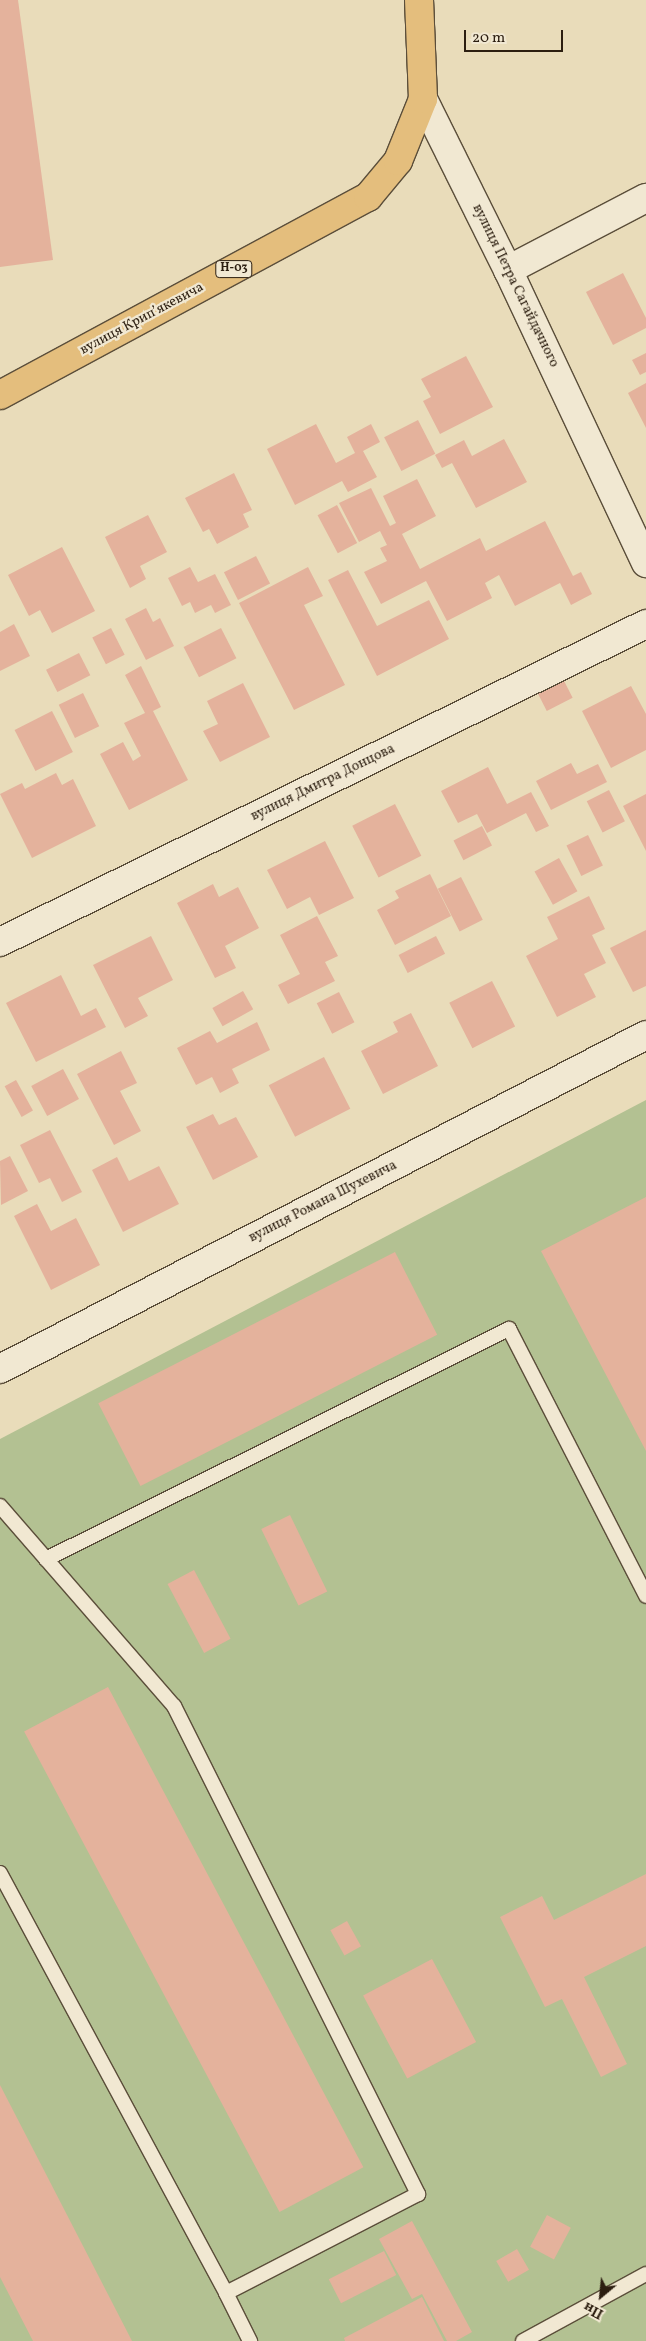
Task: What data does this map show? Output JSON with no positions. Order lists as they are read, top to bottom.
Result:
{
  "streets": {
    "main road": ["Н-03", "вулиця Петра Сагайдачного", "вулиця Крипʼякевича"],
    "street": ["вулиця Дмитра Донцова", "вулиця Романа Шухевича"]
  },
  "crossings": [
    ["вулиця Петра Сагайдачного", "вулиця Крипʼякевича"]
  ],
  "scale_bar": "20 m",
  "north": "bottom left"
}
